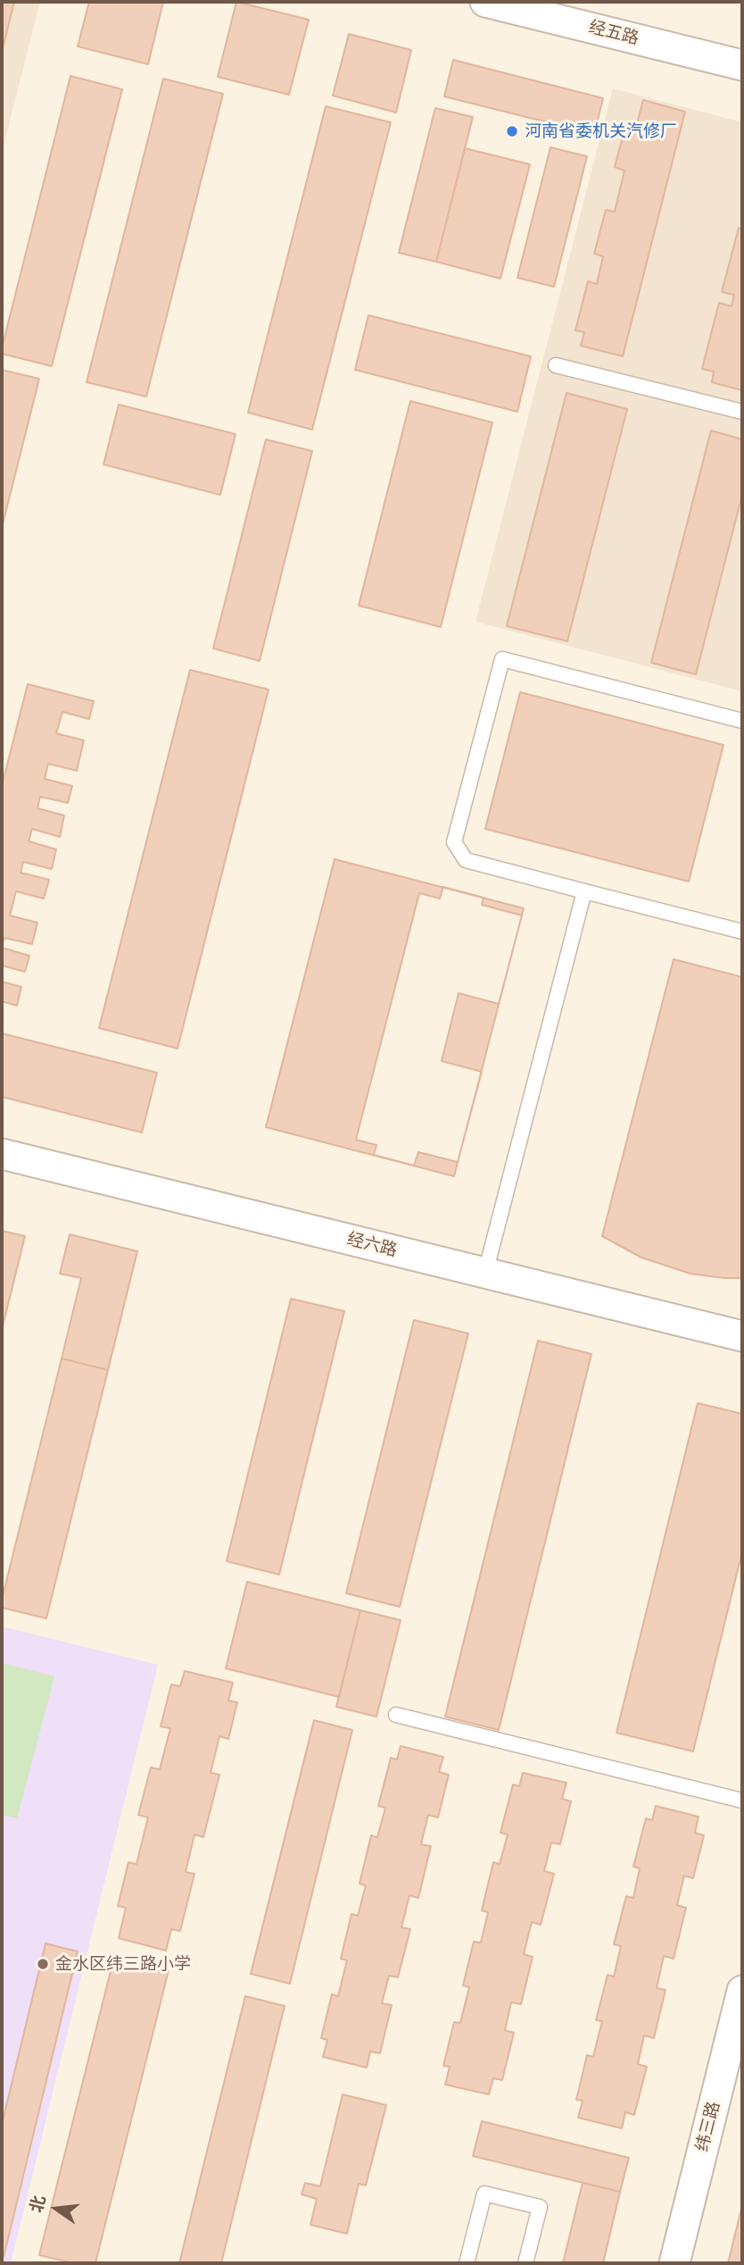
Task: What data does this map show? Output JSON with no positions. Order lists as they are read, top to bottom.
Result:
{
  "streets": {
    "street": ["经五路", "经六路", "纬三路"]
  },
  "places": ["河南省委机关汽修厂", "金水区纬三路小学"],
  "north": "left"
}
